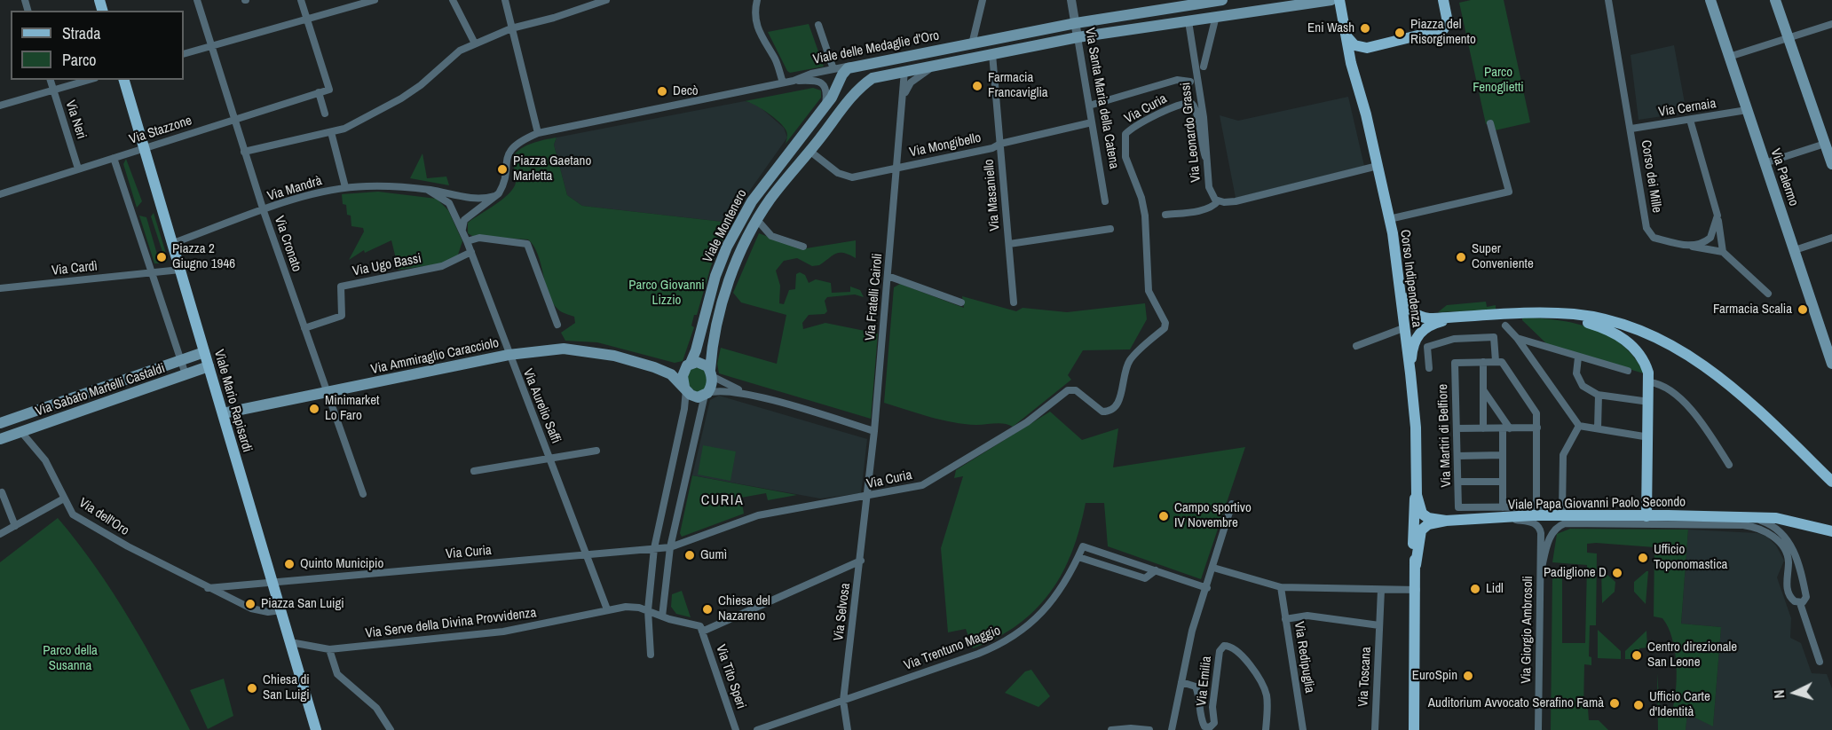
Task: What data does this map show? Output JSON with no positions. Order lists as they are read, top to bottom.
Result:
{
  "streets": {
    "main road": [
      "Viale delle Medaglie d'Oro",
      "Via Palermo",
      "Viale Montenero",
      "Corso Indipendenza",
      "Via Ammiraglio Caracciolo",
      "Via Sabato Martelli Castaldi",
      "Viale Mario Rapisardi",
      "Viale Papa Giovanni Paolo Secondo"
    ],
    "street": [
      "Via Santa Maria della Catena",
      "Via Cernaia",
      "Via Curia",
      "Via Neri",
      "Via Stazzone",
      "Via Leonardo Grassi",
      "Via Mongibello",
      "Corso dei Mille",
      "Via Mandrà",
      "Via Masaniello",
      "Via Cronato",
      "Via Ugo Bassi",
      "Via Cardì",
      "Via Fratelli Cairoli",
      "Via Aurelio Saffi",
      "Via Martiri di Belfiore",
      "Via dell'Oro",
      "Via Selvosa",
      "Via Serve della Divina Provvidenza",
      "Via Giorgio Ambrosoli",
      "Via Trentuno Maggio",
      "Via Redipuglia",
      "Via Tito Speri",
      "Via Toscana",
      "Via Emilia"
    ]
  },
  "crossings": [
    ["Viale delle Medaglie d'Oro", "Via Santa Maria della Catena"],
    ["Viale delle Medaglie d'Oro", "Via Leonardo Grassi"],
    ["Viale delle Medaglie d'Oro", "Via Masaniello"],
    ["Viale delle Medaglie d'Oro", "Viale Montenero"],
    ["Viale delle Medaglie d'Oro", "Via Fratelli Cairoli"],
    ["Via Santa Maria della Catena", "Via Mongibello"],
    ["Via Cernaia", "Corso dei Mille"],
    ["Via Cernaia", "Via Palermo"],
    ["Via Curia", "Via Leonardo Grassi"],
    ["Via Curia", "Via Fratelli Cairoli"],
    ["Via Curia", "Viale Mario Rapisardi"],
    ["Via Curia", "Via Aurelio Saffi"],
    ["Via Curia", "Via dell'Oro"],
    ["Via Curia", "Via Selvosa"],
    ["Via Neri", "Via Stazzone"],
    ["Via Stazzone", "Via Cronato"],
    ["Via Stazzone", "Viale Mario Rapisardi"],
    ["Via Mongibello", "Via Masaniello"],
    ["Via Mongibello", "Viale Montenero"],
    ["Via Mongibello", "Via Fratelli Cairoli"],
    ["Via Mandrà", "Via Cronato"],
    ["Via Mandrà", "Viale Mario Rapisardi"],
    ["Viale Montenero", "Via Ammiraglio Caracciolo"],
    ["Via Cronato", "Via Ugo Bassi"],
    ["Via Cronato", "Via Ammiraglio Caracciolo"],
    ["Via Ugo Bassi", "Via Aurelio Saffi"],
    ["Via Cardì", "Viale Mario Rapisardi"],
    ["Via Fratelli Cairoli", "Via Selvosa"],
    ["Via Ammiraglio Caracciolo", "Viale Mario Rapisardi"],
    ["Via Ammiraglio Caracciolo", "Via Aurelio Saffi"],
    ["Via Sabato Martelli Castaldi", "Viale Mario Rapisardi"],
    ["Via Sabato Martelli Castaldi", "Via dell'Oro"],
    ["Viale Mario Rapisardi", "Via dell'Oro"],
    ["Viale Mario Rapisardi", "Via Serve della Divina Provvidenza"],
    ["Via Aurelio Saffi", "Via Serve della Divina Provvidenza"],
    ["Viale Papa Giovanni Paolo Secondo", "Via Giorgio Ambrosoli"],
    ["Via Selvosa", "Via Trentuno Maggio"],
    ["Via Serve della Divina Provvidenza", "Via Tito Speri"]
  ],
  "districts": ["CURIA"],
  "parks": ["Parco Fenoglietti", "Parco Giovanni Lizzio", "Parco della Susanna"],
  "places": [
    "Eni Wash",
    "Piazza del Risorgimento",
    "Farmacia Francaviglia",
    "Decò",
    "Piazza Gaetano Marletta",
    "Piazza 2 Giugno 1946",
    "Super Conveniente",
    "Farmacia Scalia",
    "Minimarket Lo Faro",
    "Campo sportivo IV Novembre",
    "Gumì",
    "Ufficio Toponomastica",
    "Quinto Municipio",
    "Padiglione D",
    "Lidl",
    "Piazza San Luigi",
    "Chiesa del Nazareno",
    "Centro direzionale San Leone",
    "EuroSpin",
    "Chiesa di San Luigi",
    "Auditorium Avvocato Serafino Famà",
    "Ufficio Carte d'Identità"
  ],
  "legend": ["Strada", "Parco"],
  "north": "left"
}
